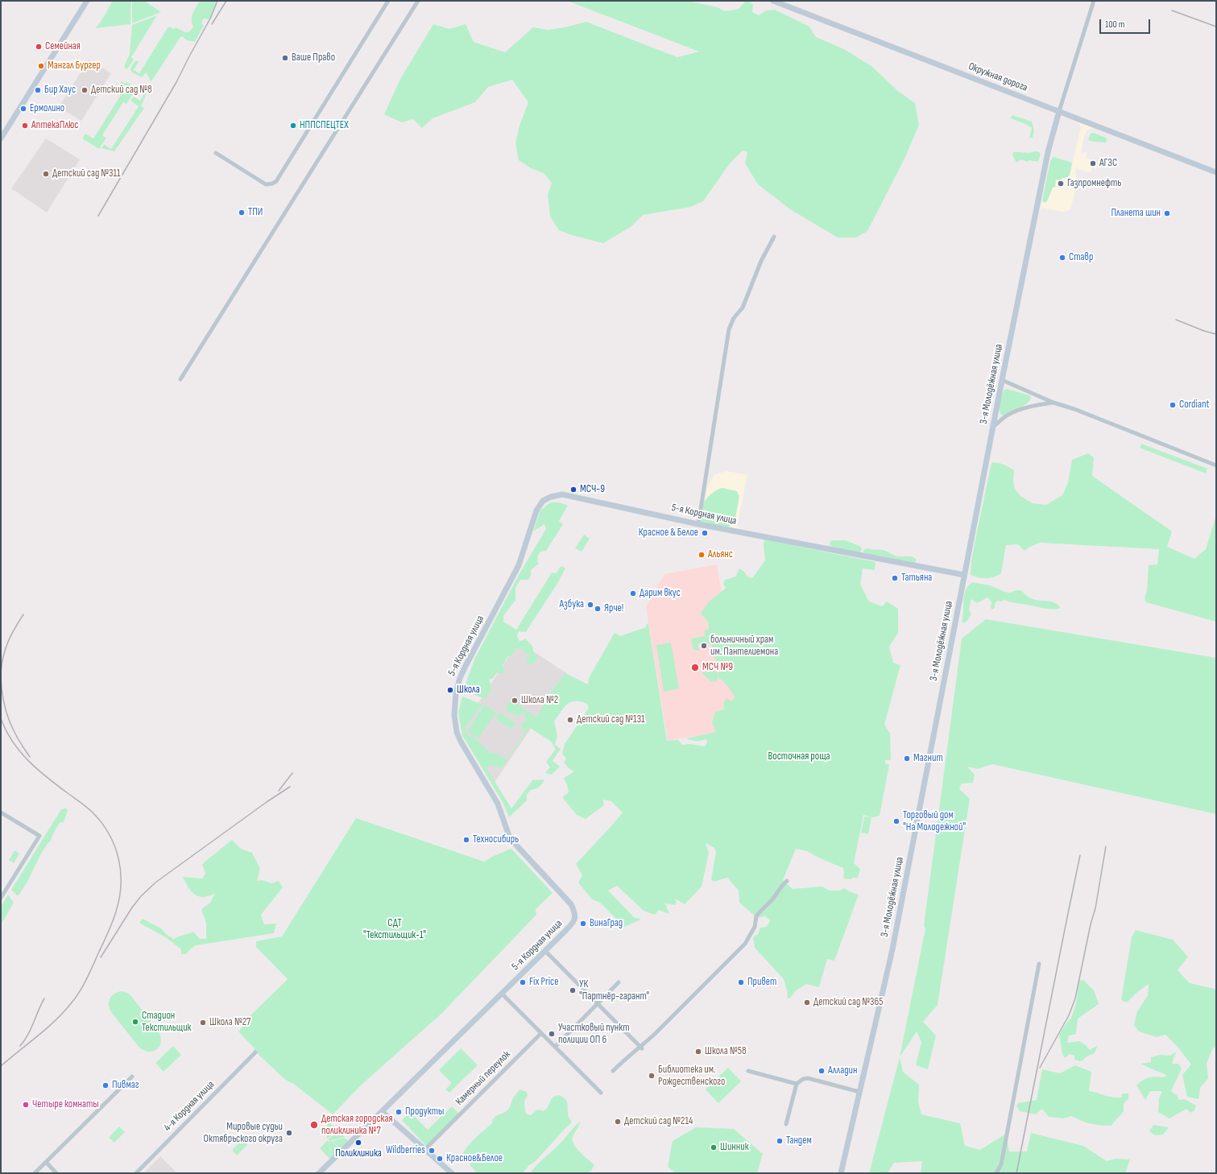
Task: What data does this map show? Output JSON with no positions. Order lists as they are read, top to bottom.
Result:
{
  "streets": {
    "main road": ["Окружная дорога", "3-я Молодёжная улица", "5-я Кордная улица"],
    "street": ["Камерный переулок", "4-я Кордная улица"]
  },
  "crossings": [
    ["Окружная дорога", "3-я Молодёжная улица"],
    ["3-я Молодёжная улица", "5-я Кордная улица"]
  ],
  "parks": ["Восточная роща", "СДТ \"Текстильщик-1\""],
  "places": [
    "Семейная",
    "Ваше Право",
    "Мангал Бургер",
    "Бир Хаус",
    "Детский сад №8",
    "Ермолино",
    "АптекаПлюс",
    "НППСПЕЦТЕХ",
    "АГЗС",
    "Детский сад №311",
    "Газпромнефть",
    "ТПИ",
    "Планета шин",
    "Ставр",
    "Cordiant",
    "МСЧ-9",
    "Красное & Белое",
    "Альянс",
    "Татьяна",
    "Дарим вкус",
    "Азбука",
    "Ярче!",
    "больничный храм им. Пантелиемона",
    "МСЧ №9",
    "Школа",
    "Школа №2",
    "Детский сад №131",
    "Магнит",
    "Торговый дом \"На Молодежной\"",
    "Техносибирь",
    "ВинаГрад",
    "Fix Price",
    "Привет",
    "УК \"Партнёр-гарант\"",
    "Детский сад №365",
    "Стадион Текстильщик",
    "Школа №27",
    "Участковый пункт полиции ОП 6",
    "Школа №58",
    "Алладин",
    "Библиотека им. Рождественского",
    "Пивмаг",
    "Четыре комнаты",
    "Продукты",
    "Детский сад №214",
    "Детская городская поликлиника №7",
    "Мировые судьи Октябрьского округа",
    "Тандем",
    "Поликлиника",
    "Шинник",
    "Wildberries",
    "Красное&Белое"
  ],
  "scale_bar": "100 m"
}
